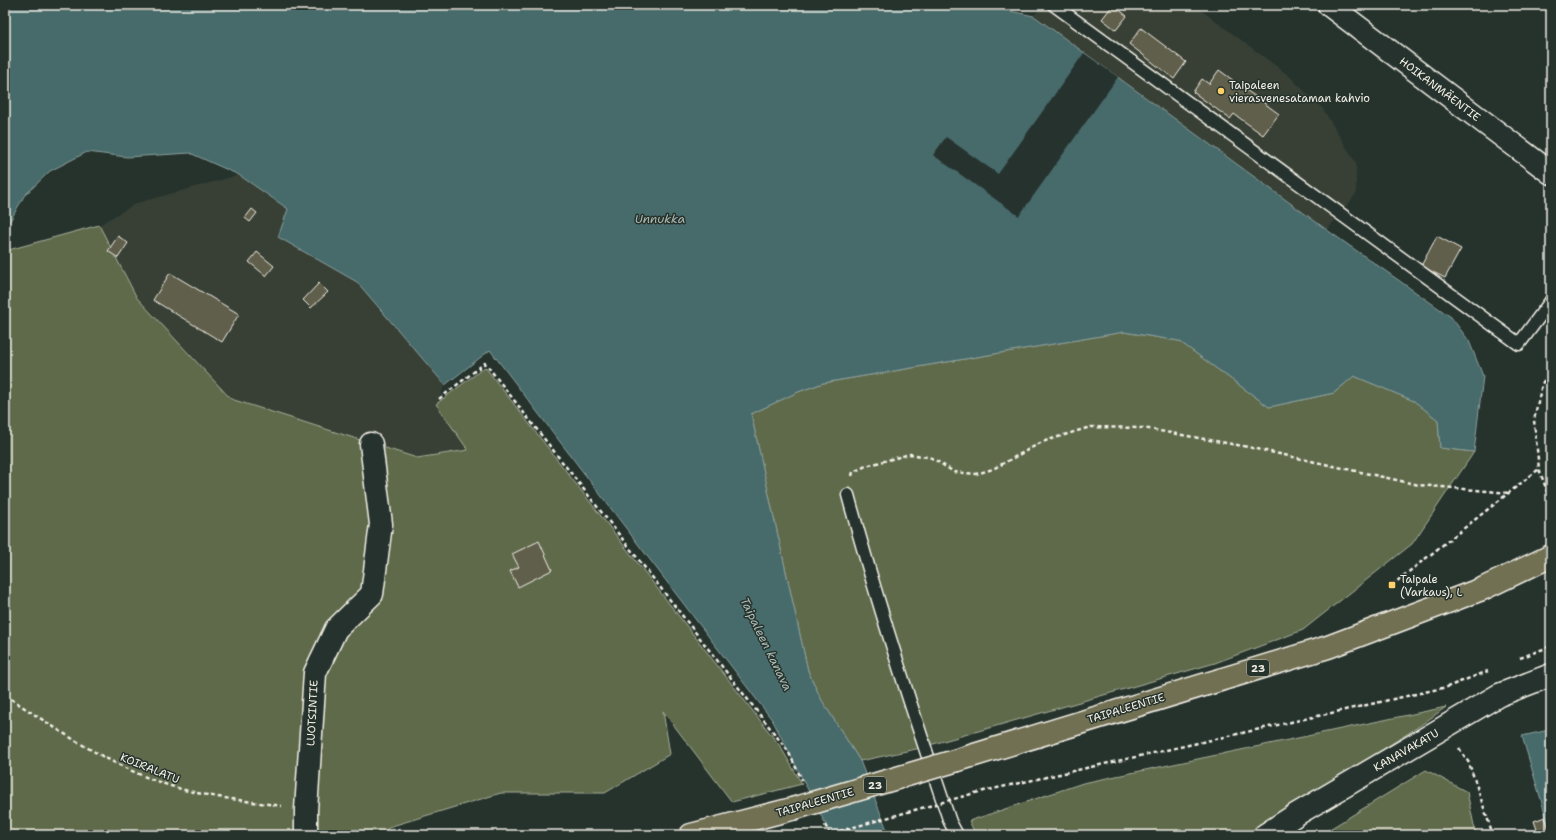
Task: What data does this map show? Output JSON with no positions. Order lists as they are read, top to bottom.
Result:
{
  "streets": {
    "highway": ["23", "TAIPALEENTIE"],
    "street": ["HOIKANMÄENTIE", "LUOTSINTIE", "KANAVAKATU"],
    "path": ["KOIRALATU"]
  },
  "crossings": [
    ["LUOTSINTIE", "KOIRALATU"]
  ],
  "water": ["Unnukka", "Taipaleen kanava"],
  "places": {
    "other": ["Taipaleen vierasvenesataman kahvio"],
    "transit": ["Taipale (Varkaus), L"]
  }
}
